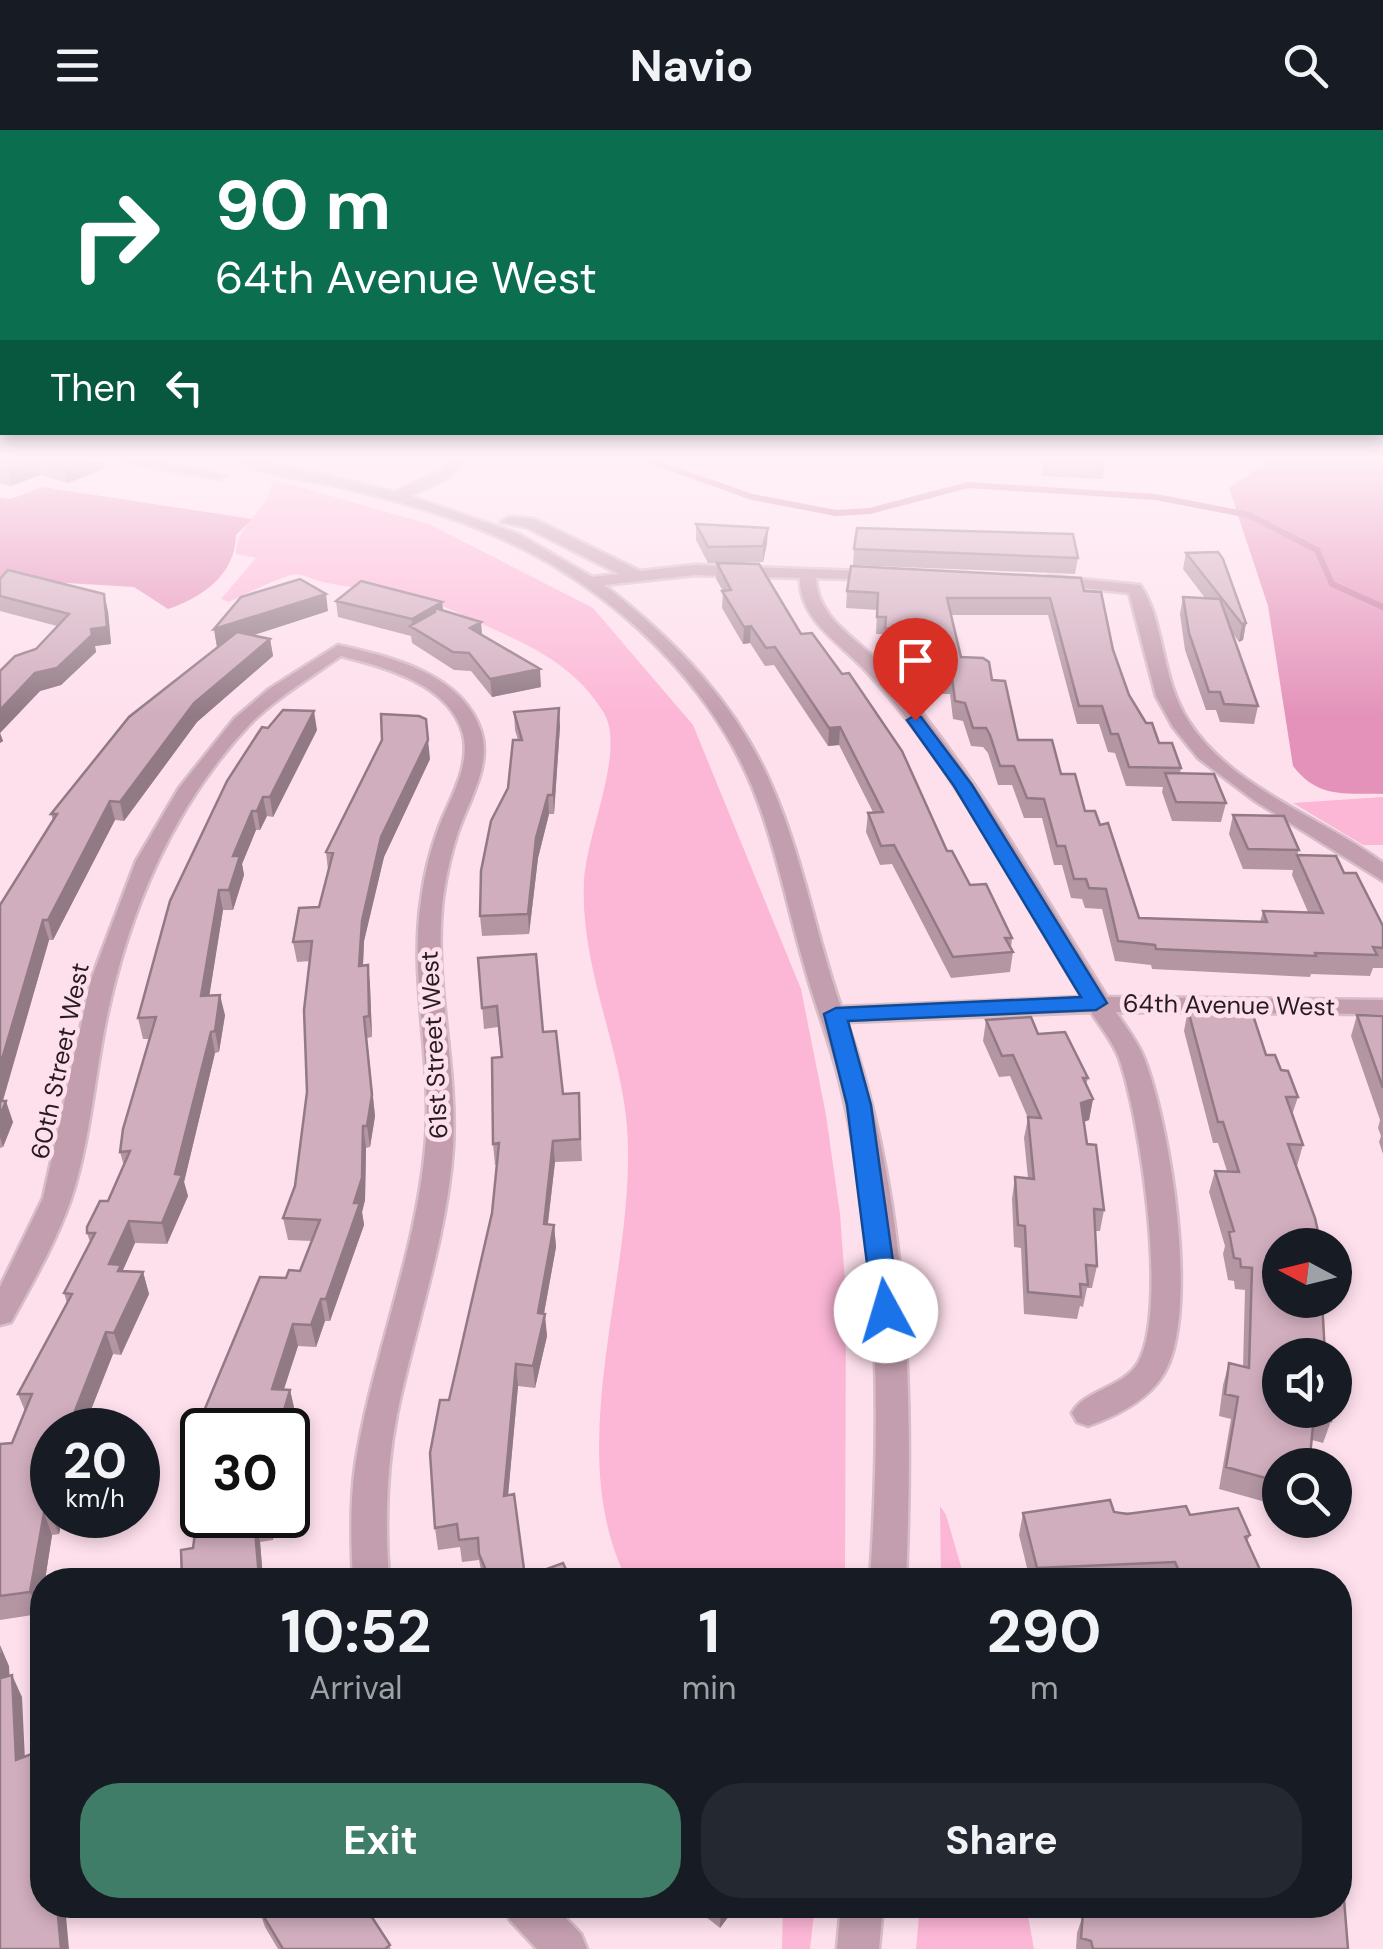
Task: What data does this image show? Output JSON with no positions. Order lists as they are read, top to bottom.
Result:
{
  "streets": {
    "street": ["64th Avenue West", "61st Street West", "60th Street West"]
  },
  "crossings": [
    ["61st Street West", "60th Street West"]
  ],
  "north": "left",
  "page": {
    "header": "Navio",
    "turn": ["90 m", "64th Avenue West"],
    "then": "Then",
    "speed": "20 km/h",
    "limit": "30",
    "eta": [
      "10:52",
      "Arrival",
      "1",
      "min",
      "290",
      "m"
    ],
    "buttons": ["Exit", "Share"]
  }
}
